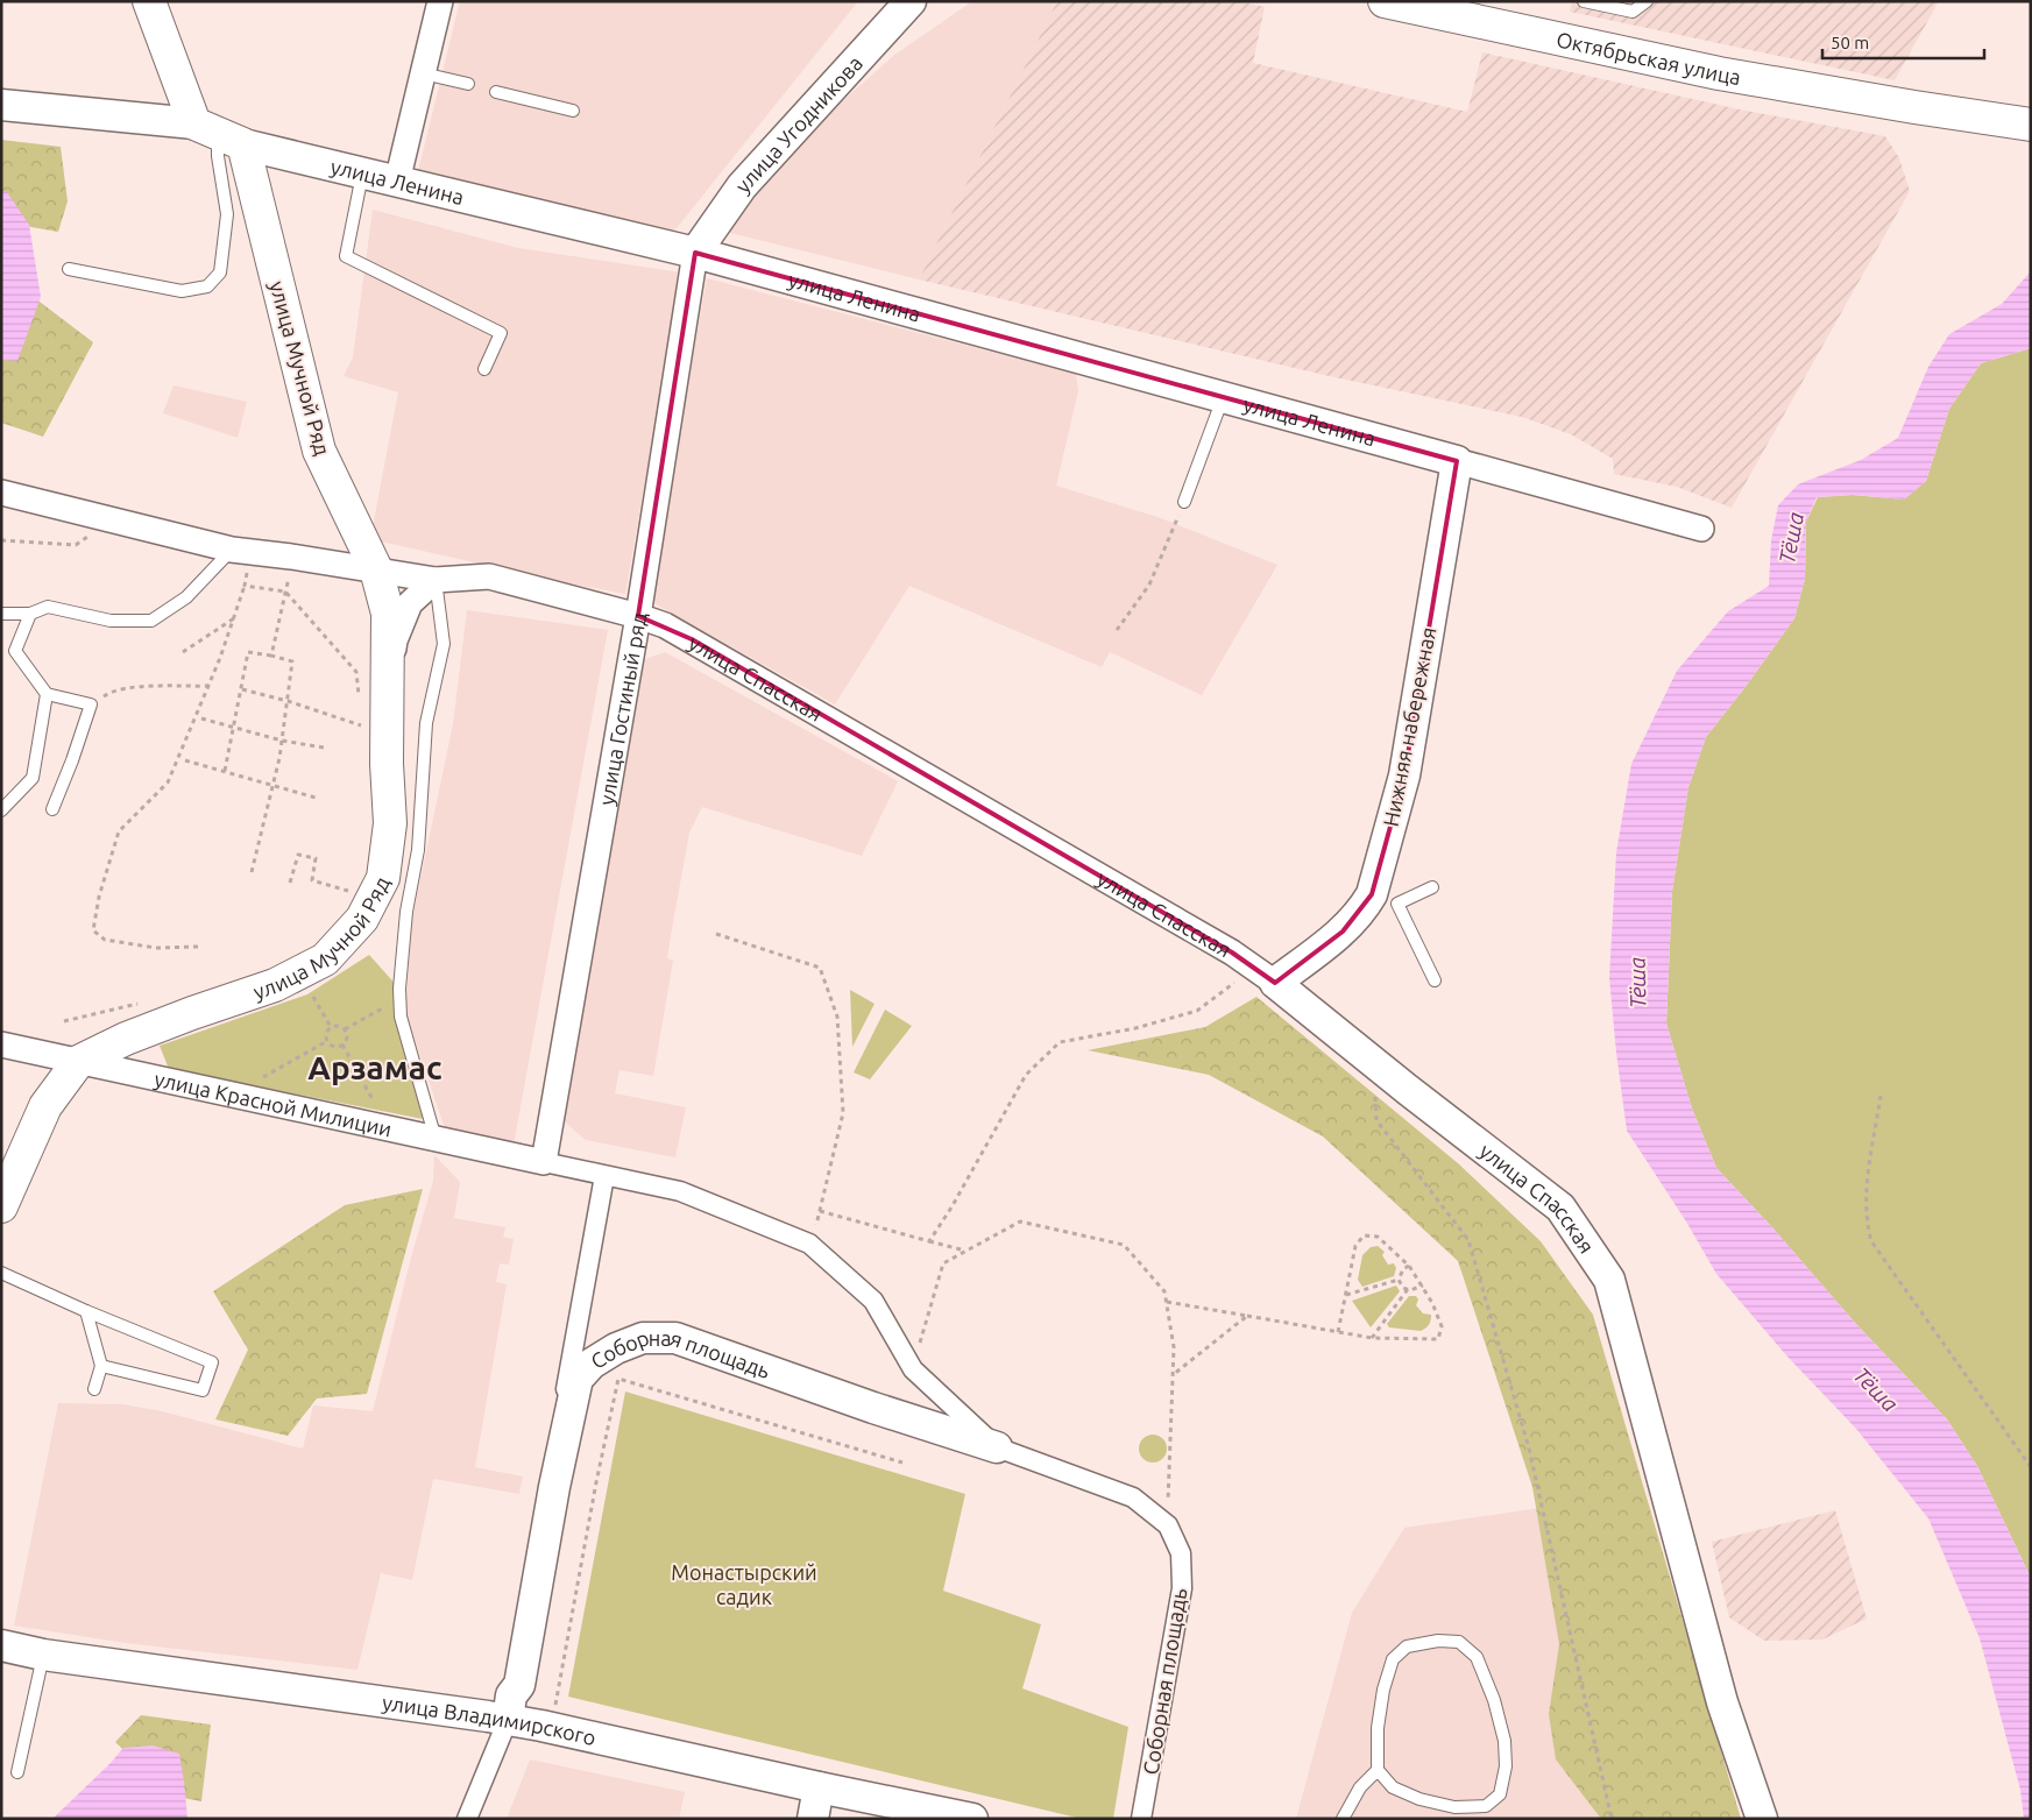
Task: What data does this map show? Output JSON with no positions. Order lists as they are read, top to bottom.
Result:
{
  "streets": {
    "main road": ["Октябрьская улица", "улица Мучной Ряд"],
    "street": [
      "улица Угодникова",
      "улица Ленина",
      "улица Спасская",
      "улица Гостиный ряд",
      "Нижняя набережная",
      "улица Красной Милиции",
      "Соборная площадь",
      "улица Владимирского"
    ]
  },
  "crossings": [
    ["улица Угодникова", "улица Ленина"],
    ["улица Угодникова", "улица Гостиный ряд"],
    ["улица Ленина", "улица Мучной Ряд"],
    ["улица Ленина", "улица Гостиный ряд"],
    ["улица Ленина", "Нижняя набережная"],
    ["улица Мучной Ряд", "улица Спасская"],
    ["улица Мучной Ряд", "улица Красной Милиции"],
    ["улица Спасская", "улица Гостиный ряд"],
    ["улица Спасская", "Нижняя набережная"],
    ["улица Гостиный ряд", "улица Красной Милиции"],
    ["улица Гостиный ряд", "Соборная площадь"],
    ["улица Красной Милиции", "Соборная площадь"],
    ["Соборная площадь", "улица Владимирского"]
  ],
  "districts": ["Арзамас"],
  "water": ["Тёша"],
  "parks": ["Монастырский садик"],
  "scale_bar": "50 m"
}
